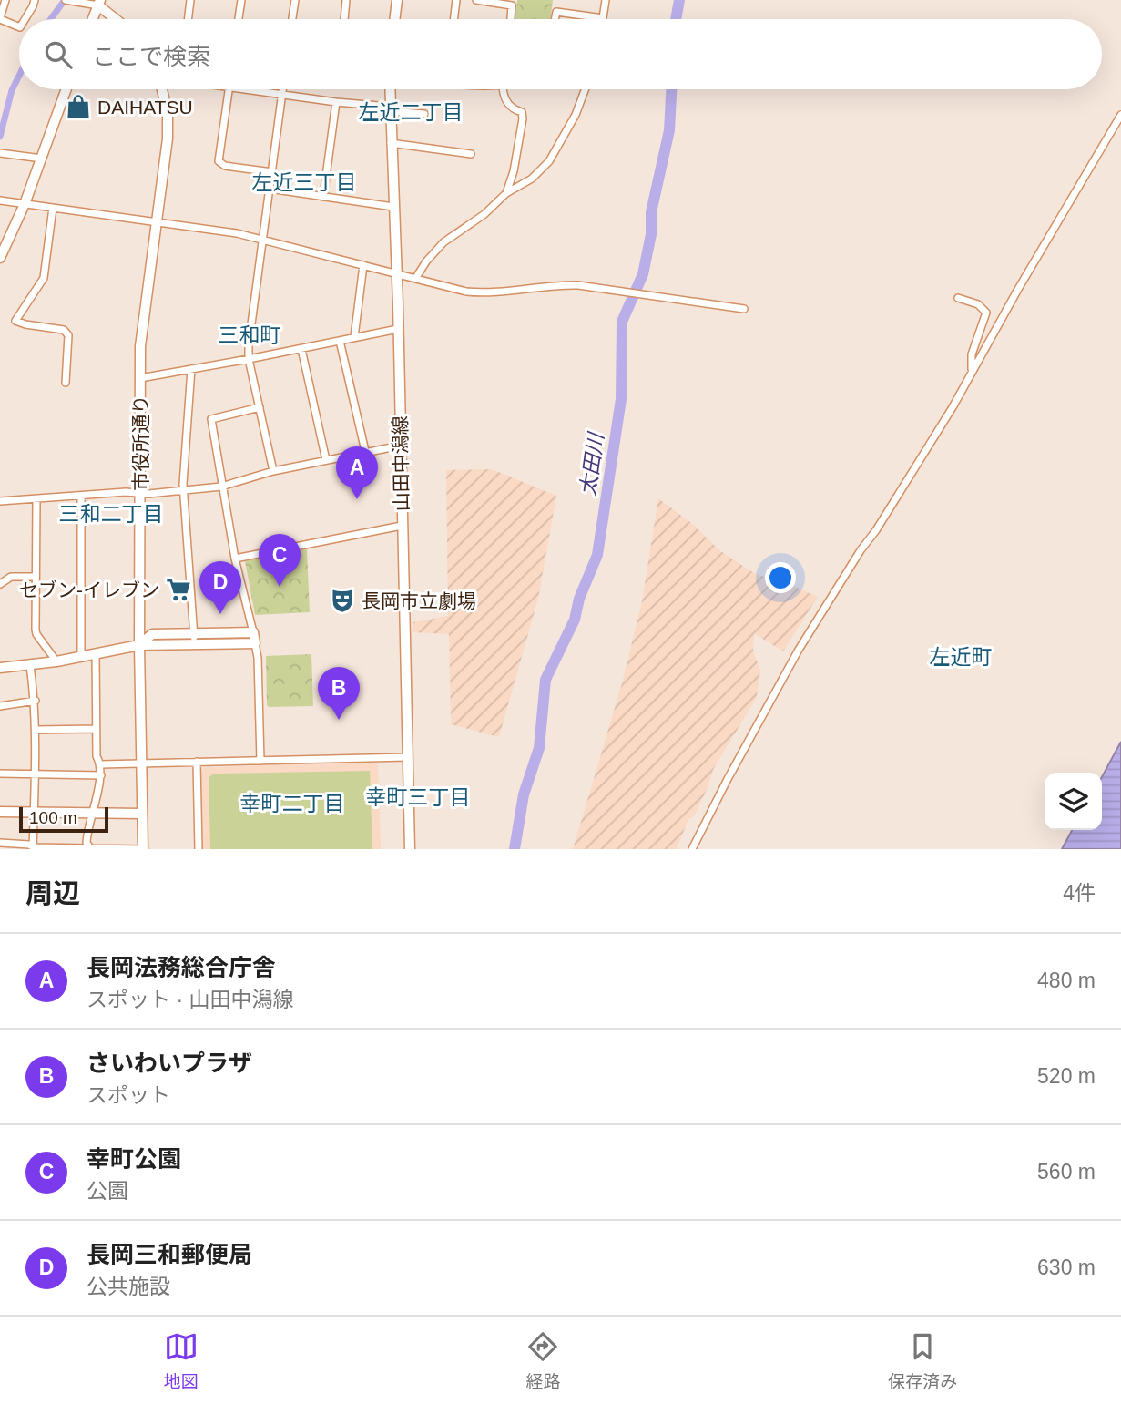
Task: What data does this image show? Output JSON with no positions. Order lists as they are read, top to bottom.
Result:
{
  "streets": {
    "street": ["市役所通り", "山田中潟線"]
  },
  "districts": [
    "左近二丁目",
    "左近三丁目",
    "三和町",
    "三和二丁目",
    "左近町",
    "幸町三丁目",
    "幸町二丁目"
  ],
  "water": ["太田川"],
  "places": {
    "shop": ["DAIHATSU"],
    "supermarket": ["セブン-イレブン"],
    "theatre": ["長岡市立劇場"]
  },
  "scale_bar": "100 m",
  "page": {
    "search": "ここで検索",
    "pins": [
      "A",
      "C",
      "D",
      "B"
    ],
    "scale": "100 m",
    "heading": ["周辺", "4件"],
    "list": [
      {
        "mark": "A",
        "name": "長岡法務総合庁舎",
        "note": "スポット · 山田中潟線",
        "value": "480 m"
      },
      {
        "mark": "B",
        "name": "さいわいプラザ",
        "note": "スポット",
        "value": "520 m"
      },
      {
        "mark": "C",
        "name": "幸町公園",
        "note": "公園",
        "value": "560 m"
      },
      {
        "mark": "D",
        "name": "長岡三和郵便局",
        "note": "公共施設",
        "value": "630 m"
      }
    ],
    "nav": ["地図", "経路", "保存済み"]
  }
}
